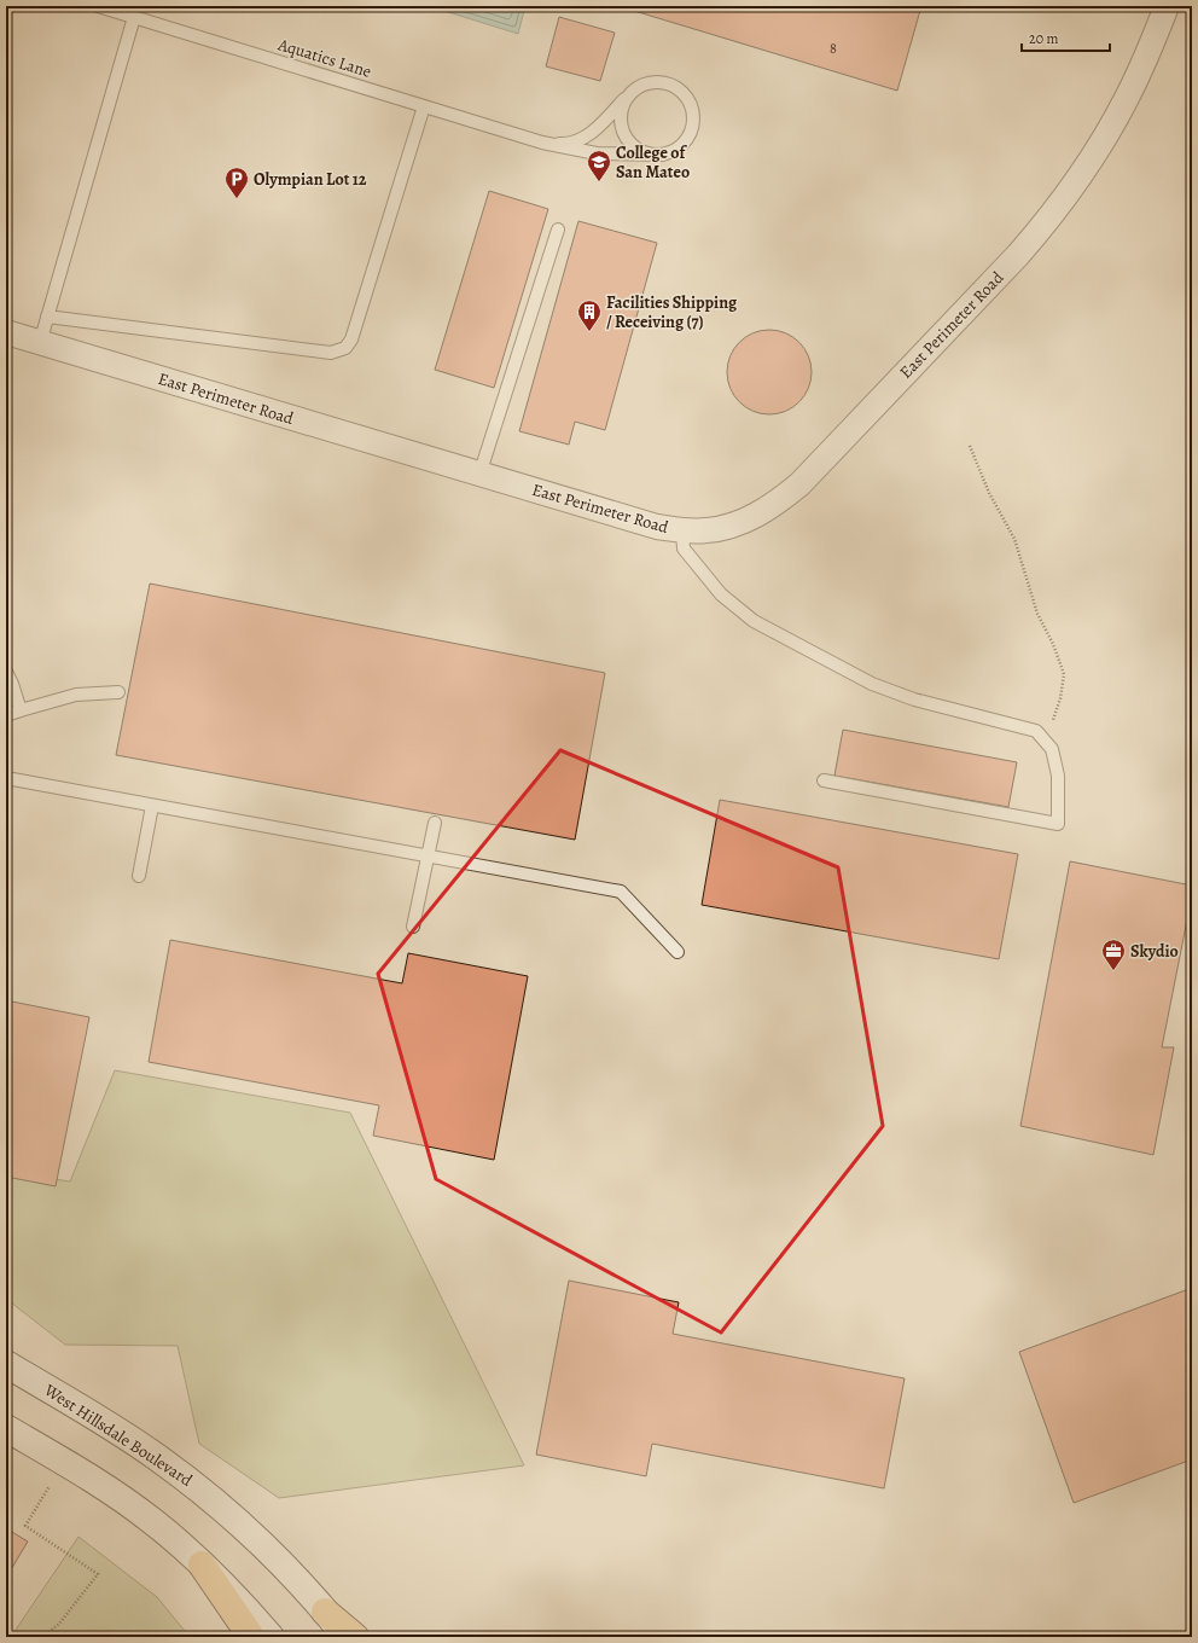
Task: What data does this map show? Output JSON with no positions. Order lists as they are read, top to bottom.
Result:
{
  "streets": {
    "main road": ["West Hillsdale Boulevard"],
    "street": ["East Perimeter Road"],
    "lane": ["Aquatics Lane"]
  },
  "places": {
    "school or university": ["College of San Mateo"],
    "parking": ["Olympian Lot 12"],
    "building": ["Facilities Shipping / Receiving (7)"],
    "office": ["Skydio"]
  },
  "house_numbers": ["8"],
  "scale_bar": "20 m"
}
